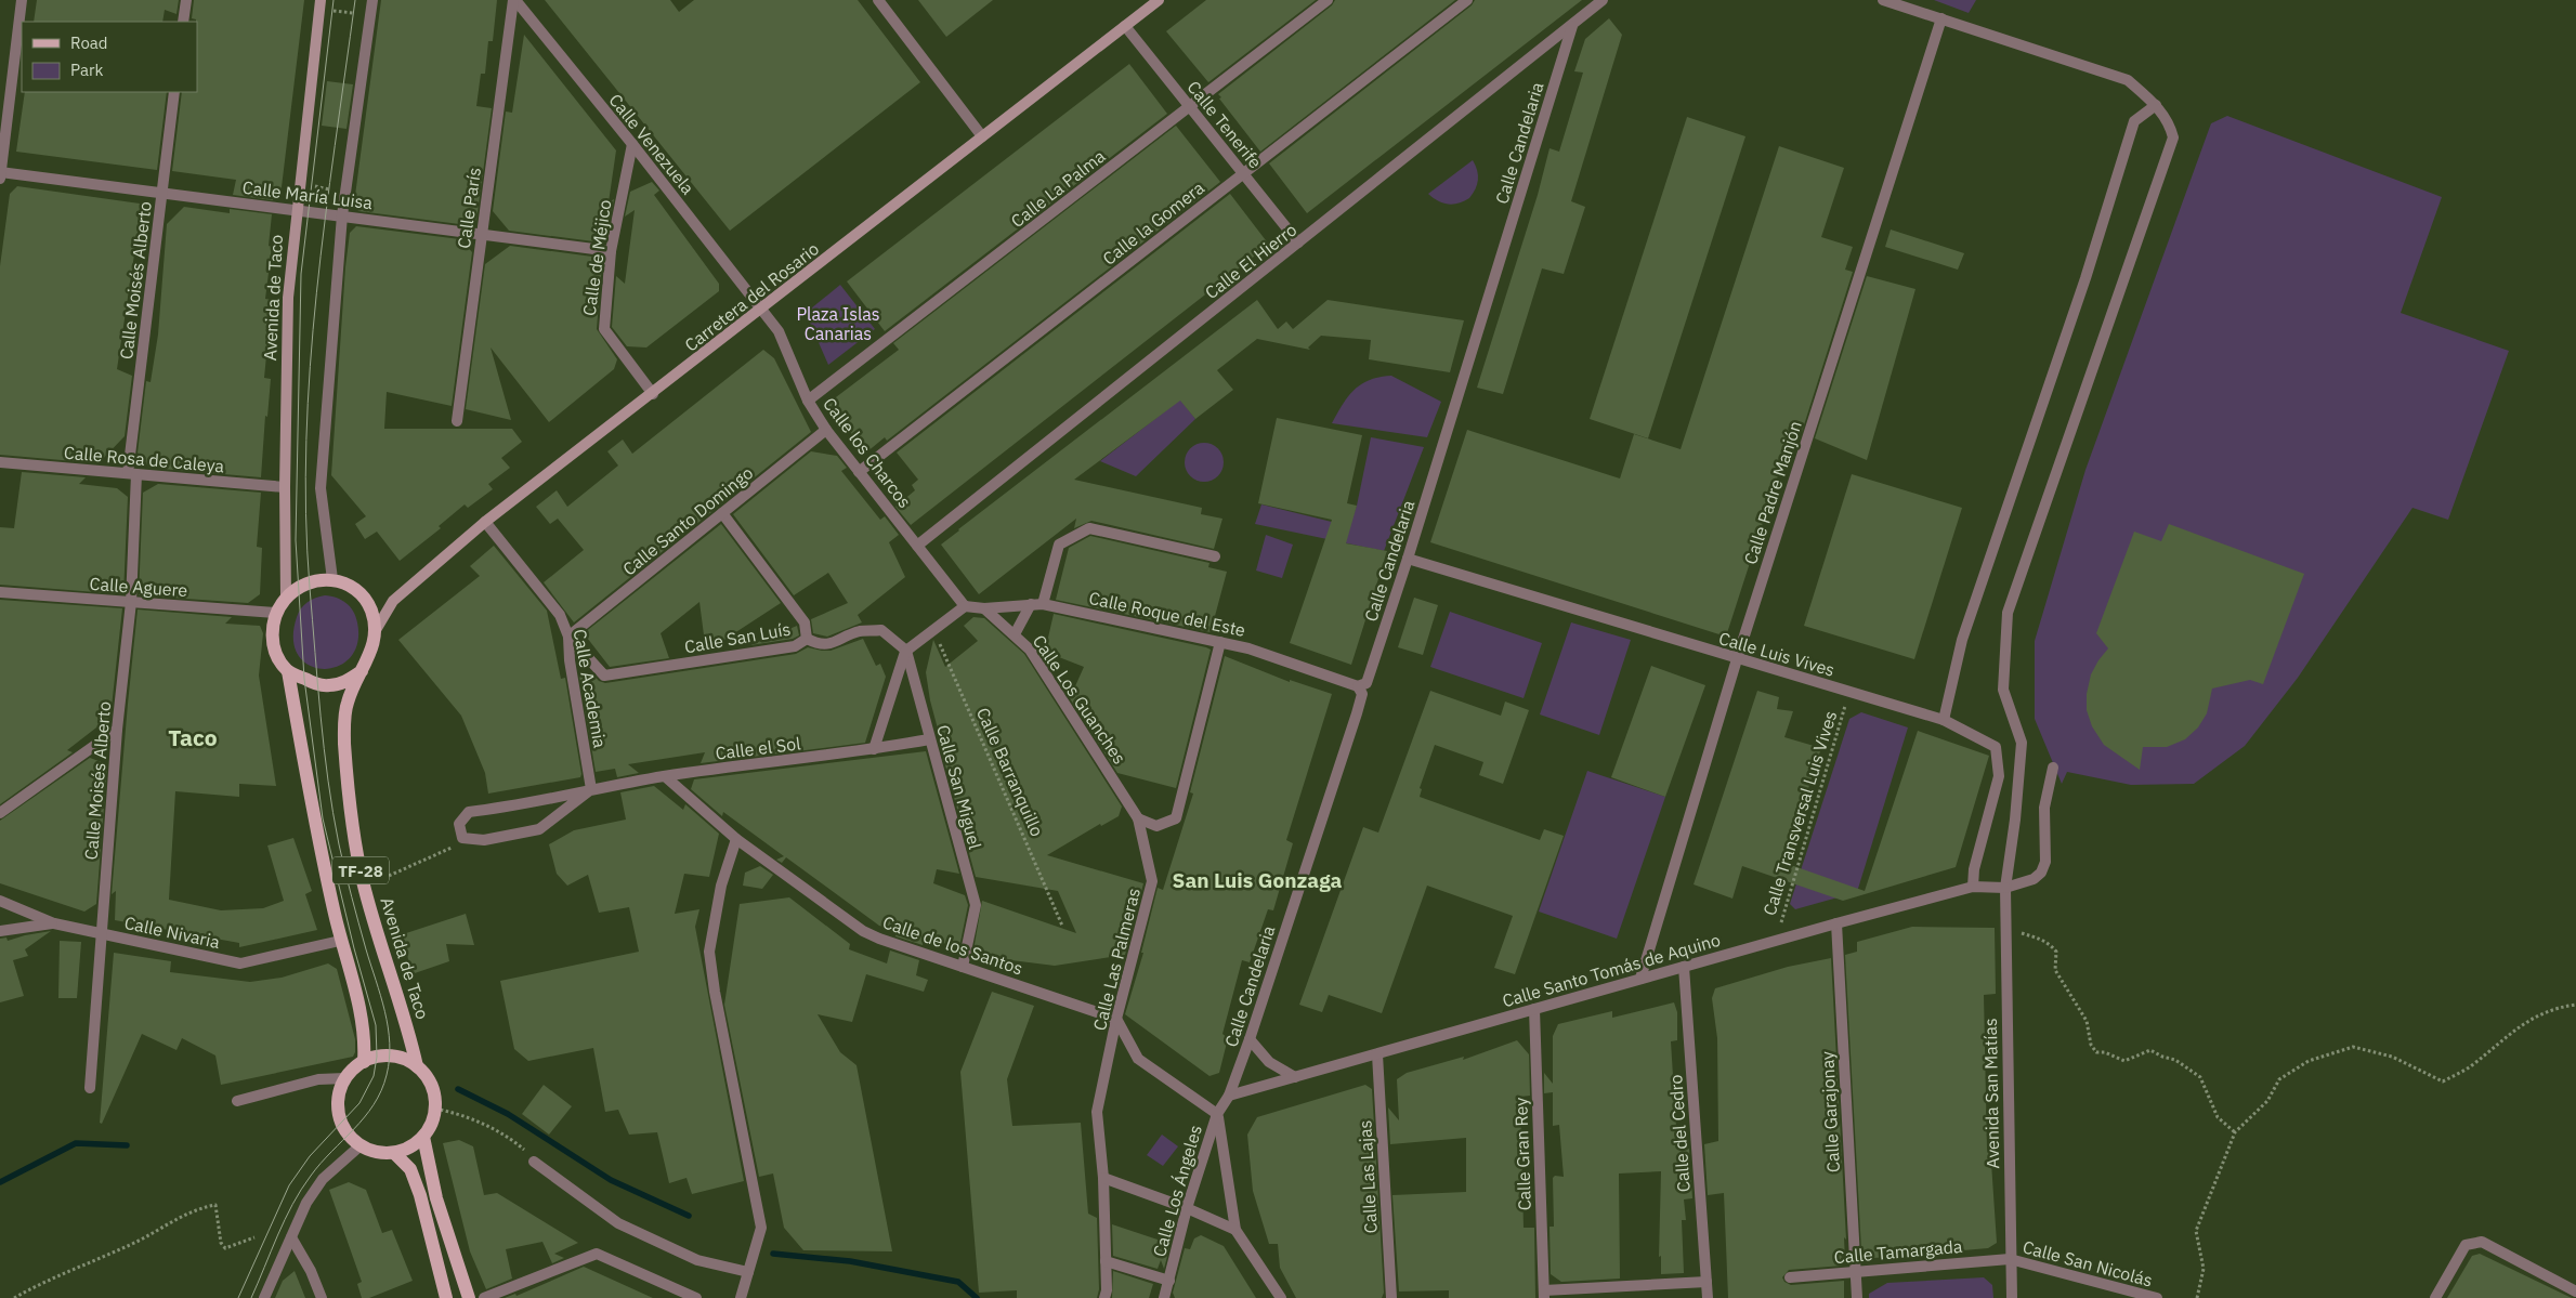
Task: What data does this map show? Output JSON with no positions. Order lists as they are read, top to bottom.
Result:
{
  "streets": {
    "main road": ["Carretera del Rosario", "Avenida de Taco", "TF-28"],
    "street": [
      "Calle Tenerife",
      "Calle Candelaria",
      "Calle Venezuela",
      "Calle La Palma",
      "Calle María Luisa",
      "Calle París",
      "Calle la Gomera",
      "Calle de Méjico",
      "Calle El Hierro",
      "Calle Moisés Alberto",
      "Calle los Charcos",
      "Calle Rosa de Caleya",
      "Calle Padre Manjón",
      "Calle Santo Domingo",
      "Calle Aguere",
      "Calle Roque del Este",
      "Calle San Luís",
      "Calle Luis Vives",
      "Calle Academia",
      "Calle Los Guanches",
      "Calle el Sol",
      "Calle San Miguel",
      "Calle Nivaria",
      "Calle de los Santos",
      "Calle Las Palmeras",
      "Calle Santo Tomás de Aquino",
      "Avenida San Matías",
      "Calle Garajonay",
      "Calle del Cedro",
      "Calle Gran Rey",
      "Calle Las Lajas",
      "Calle Los Ángeles",
      "Calle Tamargada",
      "Calle San Nicolás"
    ],
    "path": ["Calle Barranquillo", "Calle Transversal Luis Vives"]
  },
  "crossings": [
    ["Calle Tenerife", "Calle La Palma"],
    ["Calle Tenerife", "Calle la Gomera"],
    ["Calle Tenerife", "Calle El Hierro"],
    ["Calle Tenerife", "Carretera del Rosario"],
    ["Calle Candelaria", "Calle El Hierro"],
    ["Calle Candelaria", "Calle Roque del Este"],
    ["Calle Candelaria", "Calle Luis Vives"],
    ["Calle Candelaria", "Calle Santo Tomás de Aquino"],
    ["Calle Candelaria", "Calle Los Ángeles"],
    ["Calle Venezuela", "Calle París"],
    ["Calle Venezuela", "Calle de Méjico"],
    ["Calle Venezuela", "Carretera del Rosario"],
    ["Calle Venezuela", "Calle los Charcos"],
    ["Calle La Palma", "Calle los Charcos"],
    ["Calle María Luisa", "Calle París"],
    ["Calle María Luisa", "Calle de Méjico"],
    ["Calle María Luisa", "Calle Moisés Alberto"],
    ["Calle María Luisa", "Avenida de Taco"],
    ["Calle la Gomera", "Calle los Charcos"],
    ["Calle de Méjico", "Carretera del Rosario"],
    ["Calle El Hierro", "Calle los Charcos"],
    ["Calle Moisés Alberto", "Calle Rosa de Caleya"],
    ["Calle Moisés Alberto", "Calle Aguere"],
    ["Calle Moisés Alberto", "Calle Nivaria"],
    ["Carretera del Rosario", "Avenida de Taco"],
    ["Carretera del Rosario", "Calle los Charcos"],
    ["Carretera del Rosario", "Calle Aguere"],
    ["Carretera del Rosario", "Calle Academia"],
    ["Carretera del Rosario", "TF-28"],
    ["Avenida de Taco", "Calle Rosa de Caleya"],
    ["Avenida de Taco", "Calle Aguere"],
    ["Avenida de Taco", "TF-28"],
    ["Calle los Charcos", "Calle Santo Domingo"],
    ["Calle los Charcos", "Calle Roque del Este"],
    ["Calle Padre Manjón", "Calle Luis Vives"],
    ["Calle Padre Manjón", "Calle Santo Tomás de Aquino"],
    ["Calle Padre Manjón", "Avenida San Matías"],
    ["Calle Santo Domingo", "Calle San Luís"],
    ["Calle Santo Domingo", "Calle Academia"],
    ["Calle Aguere", "TF-28"],
    ["Calle Roque del Este", "Calle Los Guanches"],
    ["Calle San Luís", "Calle Academia"],
    ["Calle Luis Vives", "Calle Transversal Luis Vives"],
    ["Calle Luis Vives", "Calle Santo Tomás de Aquino"],
    ["Calle Academia", "Calle el Sol"],
    ["Calle Los Guanches", "Calle Las Palmeras"],
    ["Calle el Sol", "Calle San Miguel"],
    ["Calle el Sol", "Calle de los Santos"],
    ["Calle San Miguel", "Calle de los Santos"],
    ["Calle Transversal Luis Vives", "Calle Santo Tomás de Aquino"],
    ["TF-28", "Calle Nivaria"],
    ["Calle de los Santos", "Calle Las Palmeras"],
    ["Calle Santo Tomás de Aquino", "Avenida San Matías"],
    ["Calle Santo Tomás de Aquino", "Calle Garajonay"],
    ["Calle Santo Tomás de Aquino", "Calle del Cedro"],
    ["Calle Santo Tomás de Aquino", "Calle Gran Rey"],
    ["Calle Santo Tomás de Aquino", "Calle Las Lajas"],
    ["Calle Santo Tomás de Aquino", "Calle Los Ángeles"],
    ["Avenida San Matías", "Calle Tamargada"],
    ["Avenida San Matías", "Calle San Nicolás"],
    ["Calle Garajonay", "Calle Tamargada"],
    ["Calle Tamargada", "Calle San Nicolás"]
  ],
  "districts": ["Taco", "San Luis Gonzaga"],
  "parks": ["Plaza Islas Canarias"],
  "legend": ["Road", "Park"]
}
